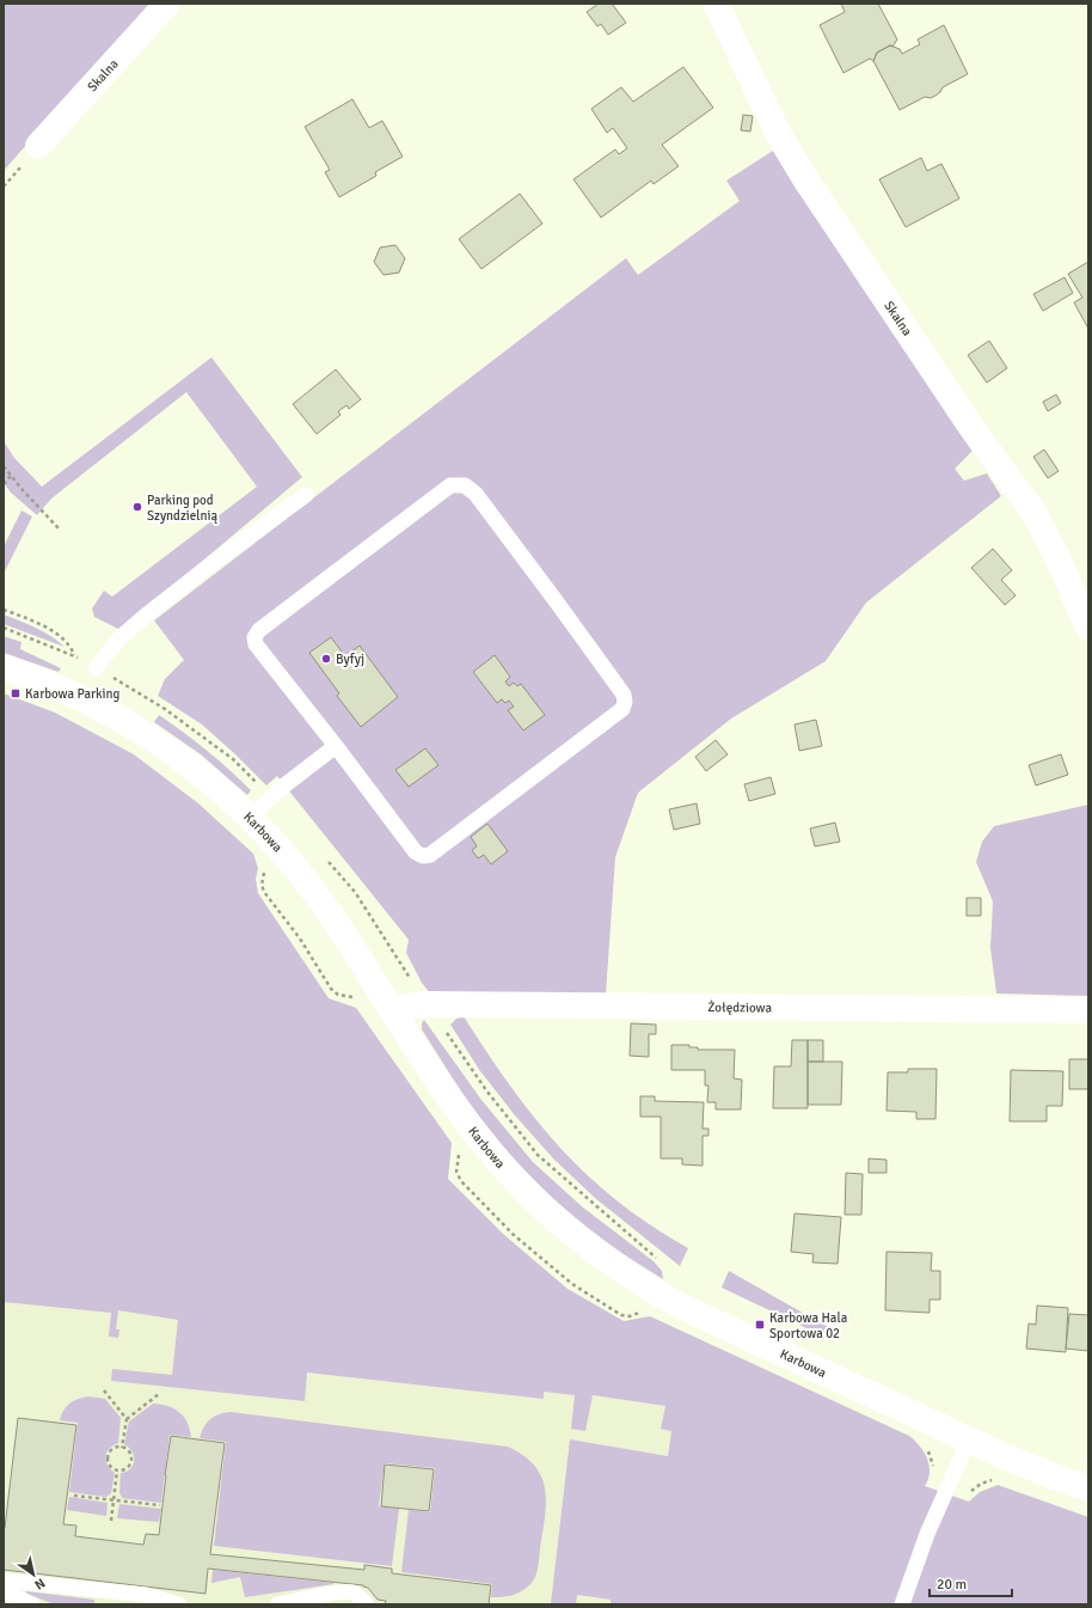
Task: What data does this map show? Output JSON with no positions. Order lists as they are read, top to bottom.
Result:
{
  "streets": {
    "street": ["Skalna", "Karbowa", "Żołędziowa"]
  },
  "crossings": [
    ["Karbowa", "Żołędziowa"]
  ],
  "places": {
    "other": ["Parking pod Szyndzielnią", "Byfyj"],
    "transit": ["Karbowa Parking", "Karbowa Hala Sportowa 02"]
  },
  "scale_bar": "20 m",
  "north": "bottom right"
}
